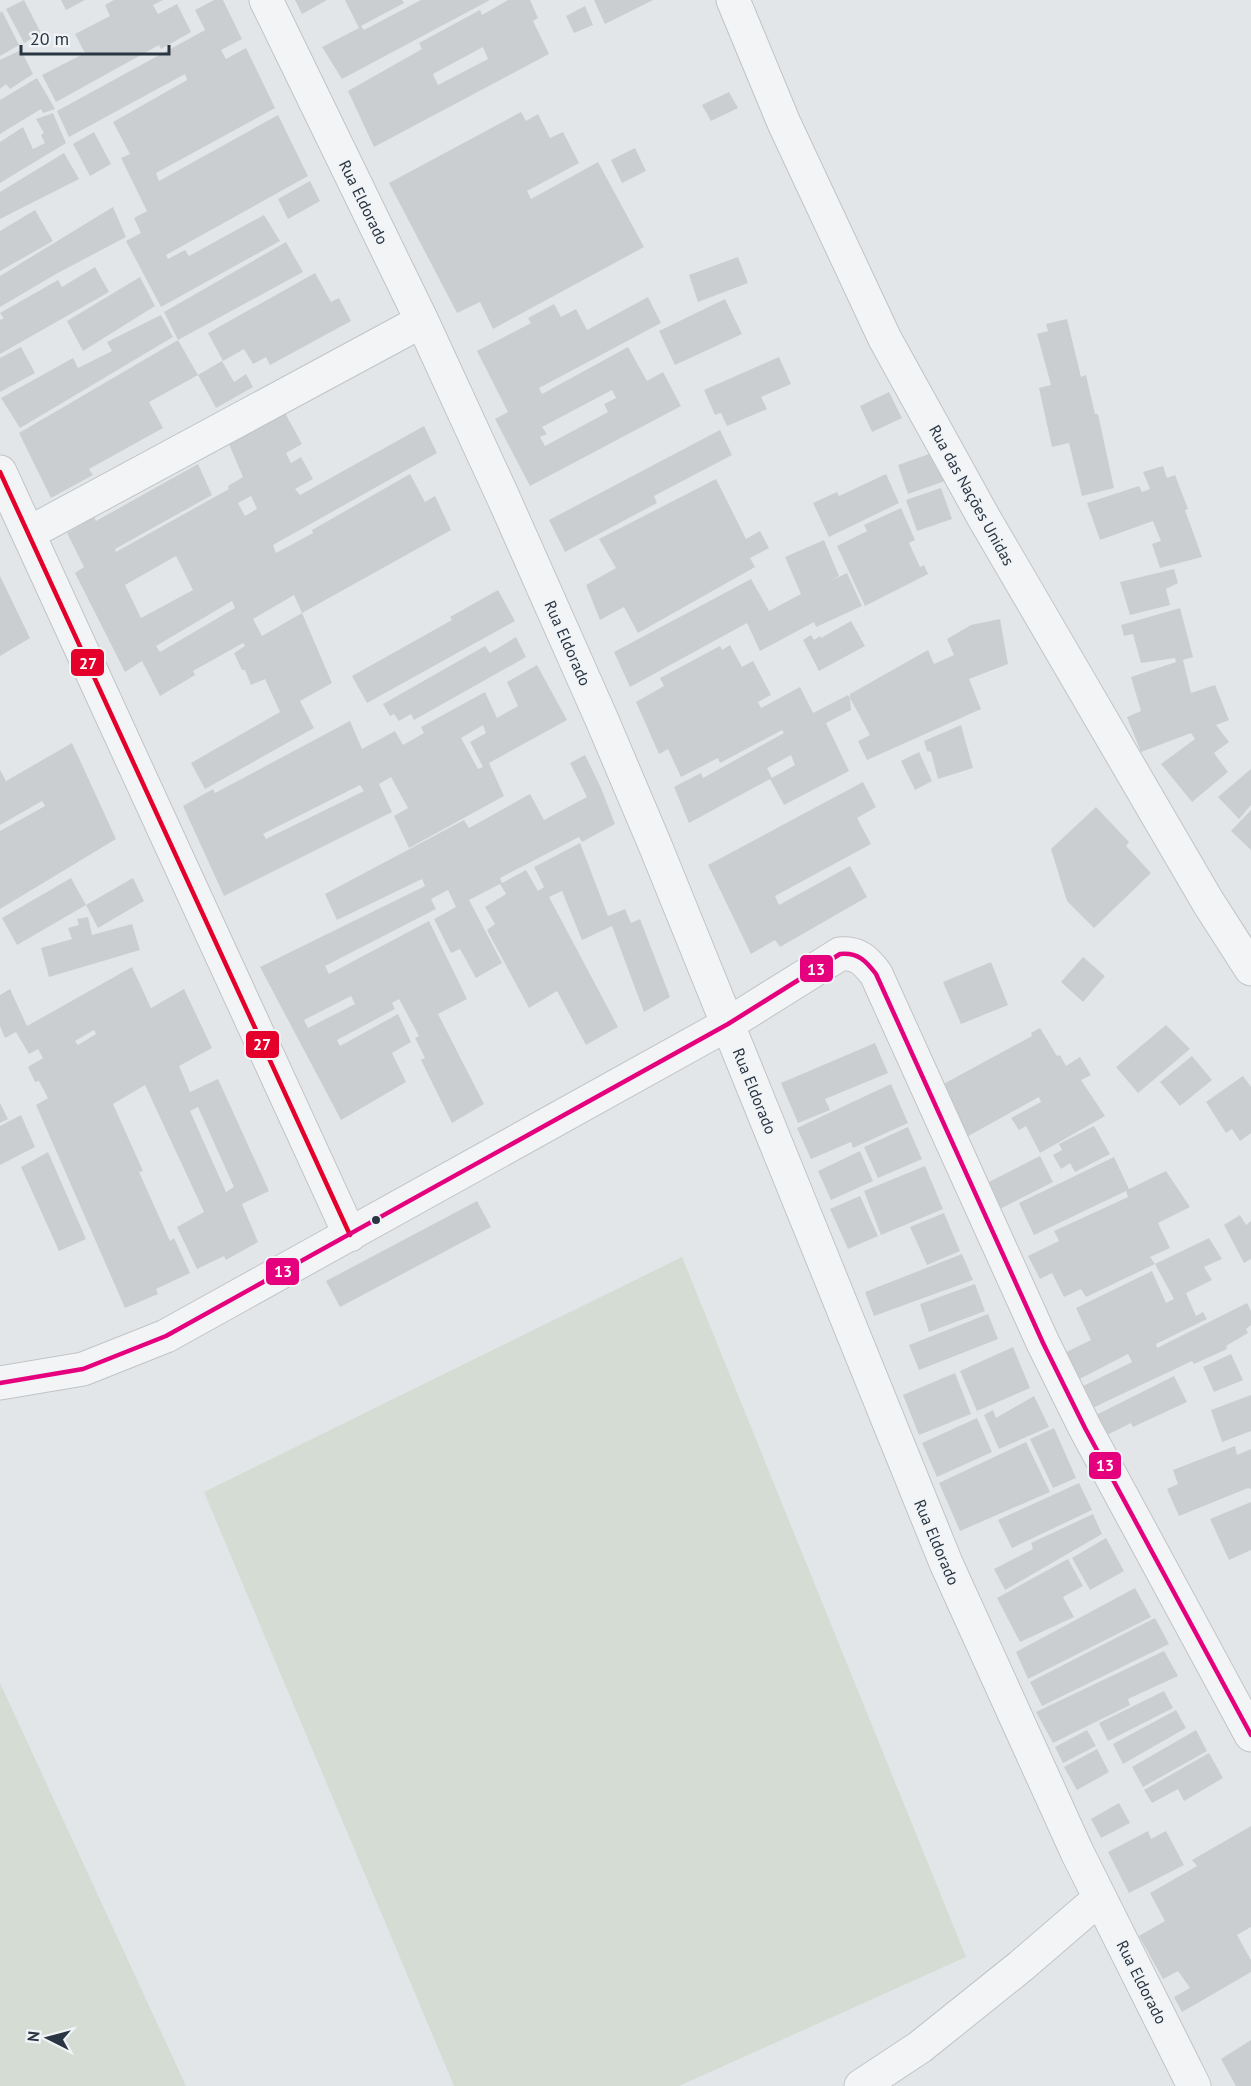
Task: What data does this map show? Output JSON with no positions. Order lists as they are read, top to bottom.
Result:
{
  "streets": {
    "street": ["Rua Eldorado", "Rua das Nações Unidas"]
  },
  "lines": ["transit line 27", "transit line 13"],
  "scale_bar": "20 m",
  "north": "left"
}
